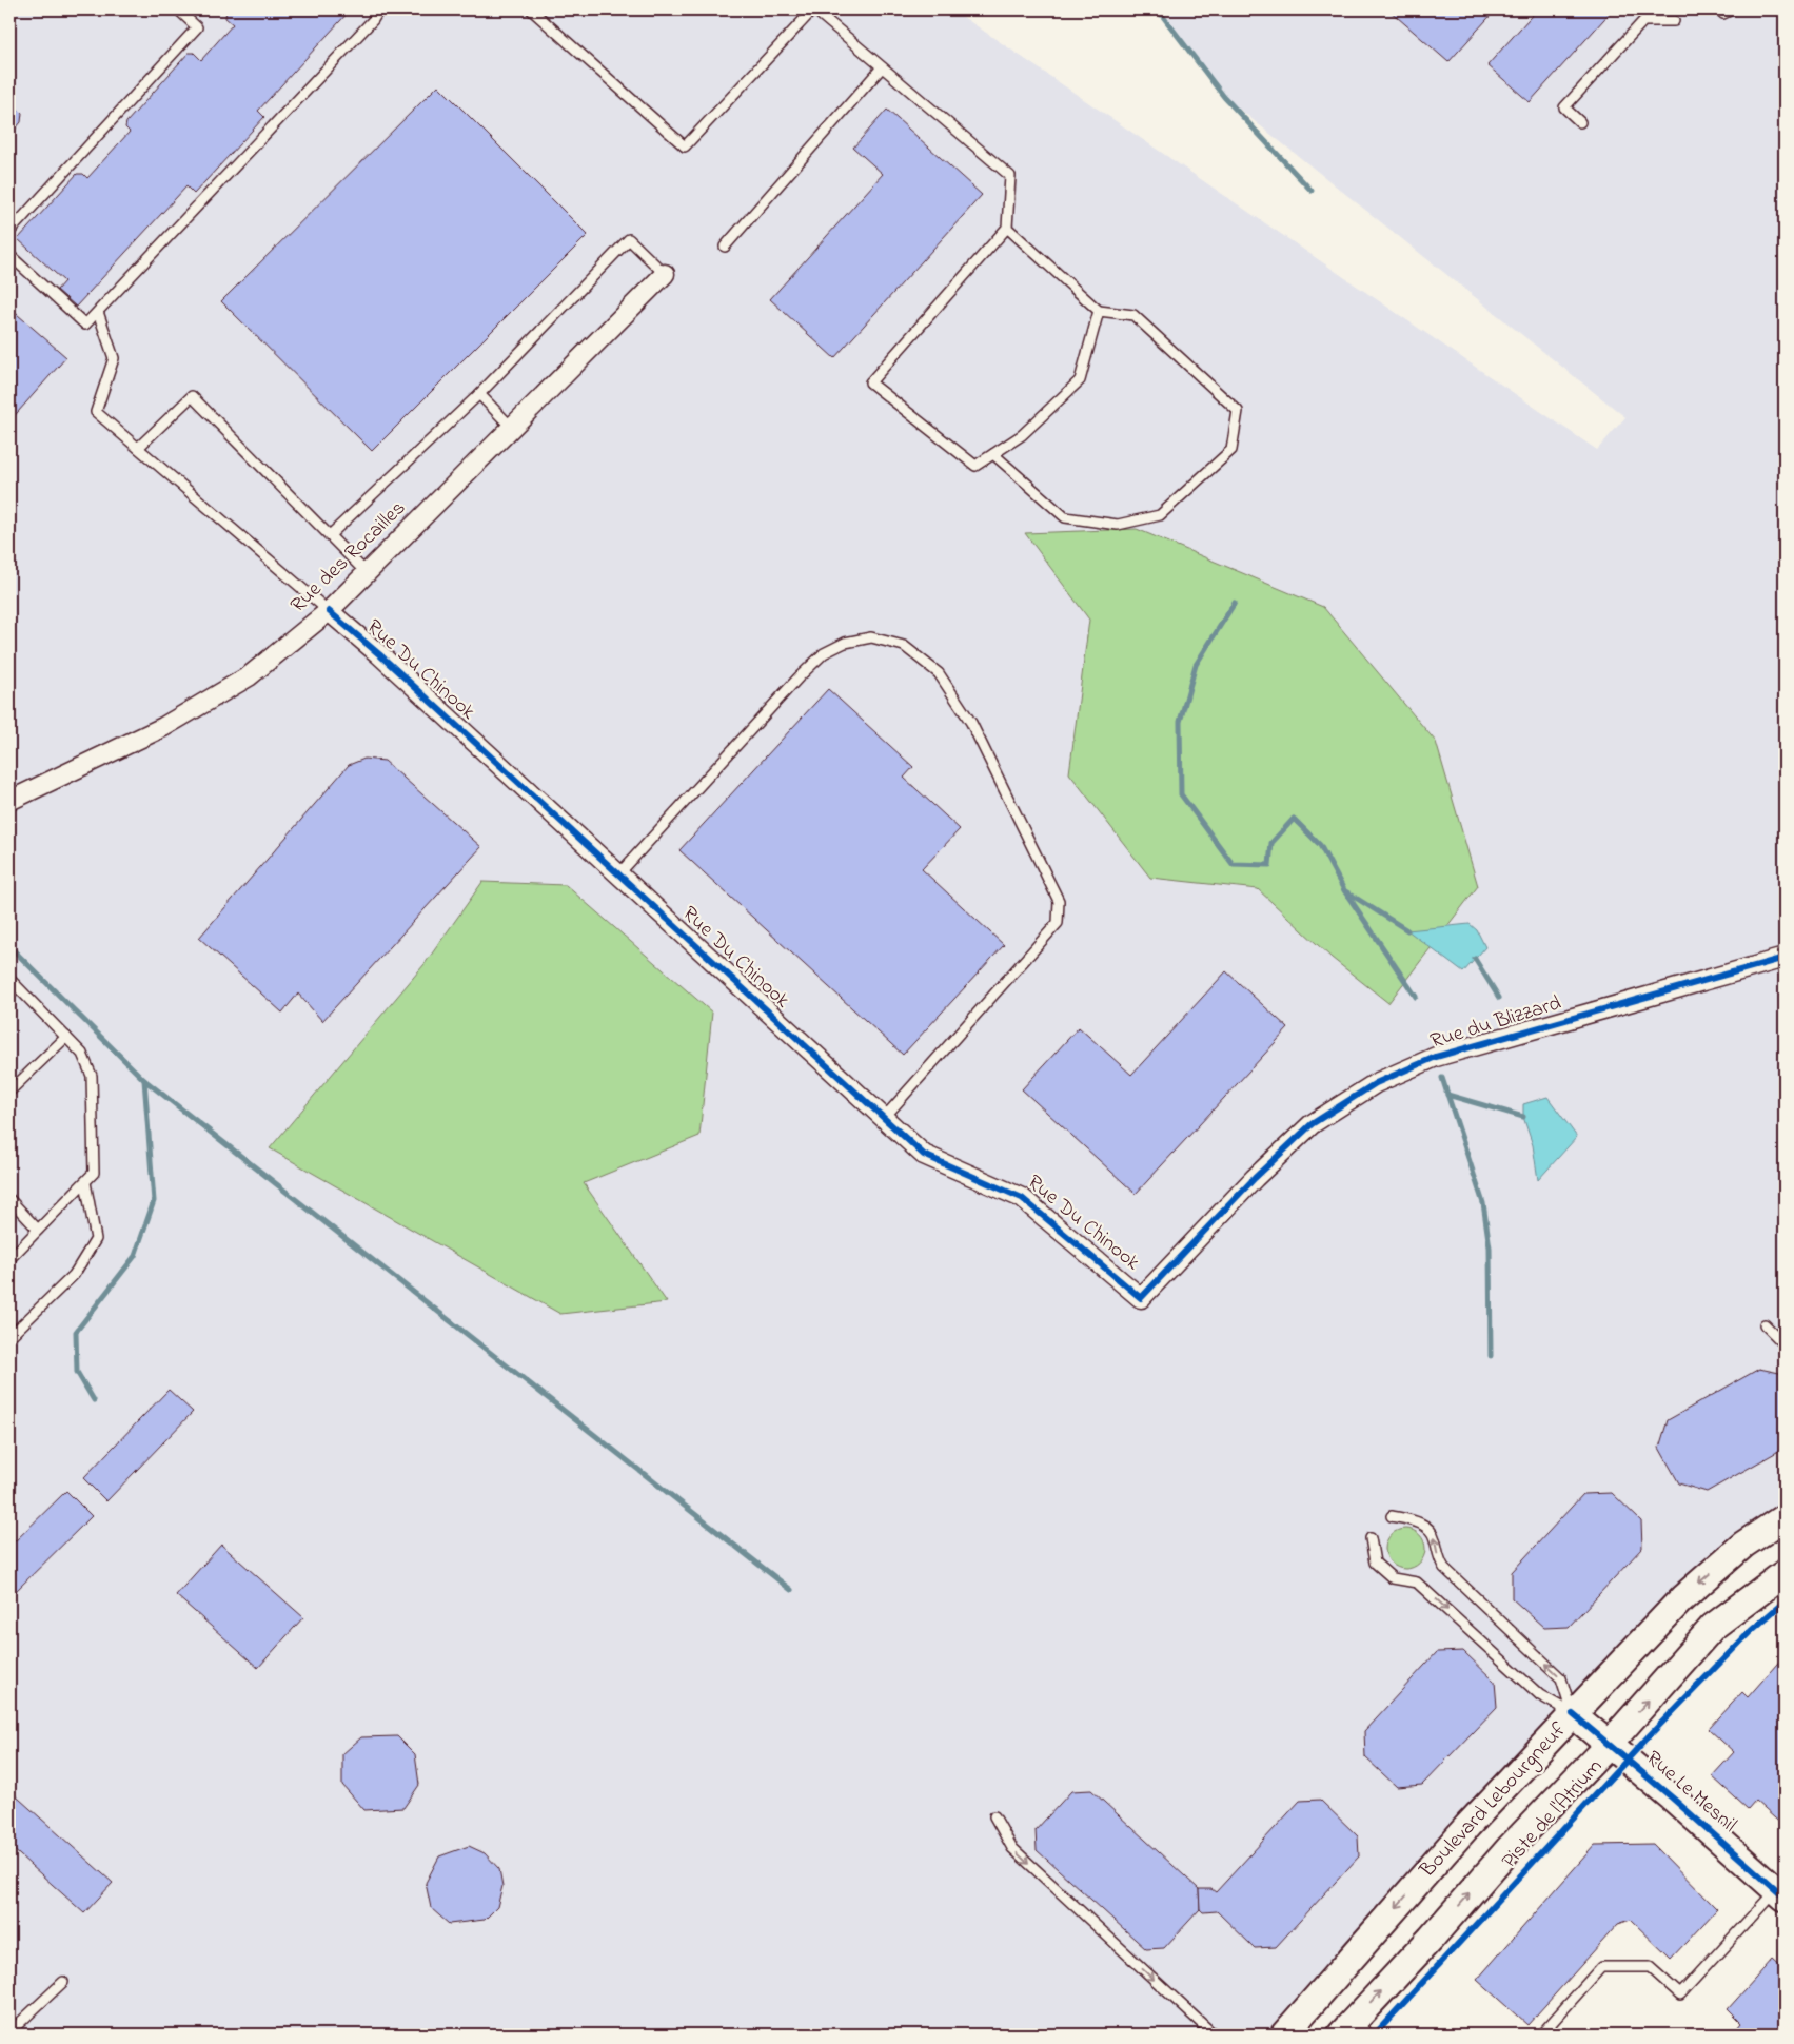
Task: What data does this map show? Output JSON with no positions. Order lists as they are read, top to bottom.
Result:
{
  "streets": {
    "main road": ["Rue Le Mesnil", "Boulevard Lebourgneuf"],
    "street": ["Rue des Rocailles", "Rue Du Chinook", "Rue du Blizzard"],
    "cycle path": ["Piste de l'Atrium"]
  },
  "crossings": [
    ["Rue des Rocailles", "Rue Du Chinook"],
    ["Rue Du Chinook", "Rue du Blizzard"],
    ["Rue Le Mesnil", "Boulevard Lebourgneuf"]
  ]
}
